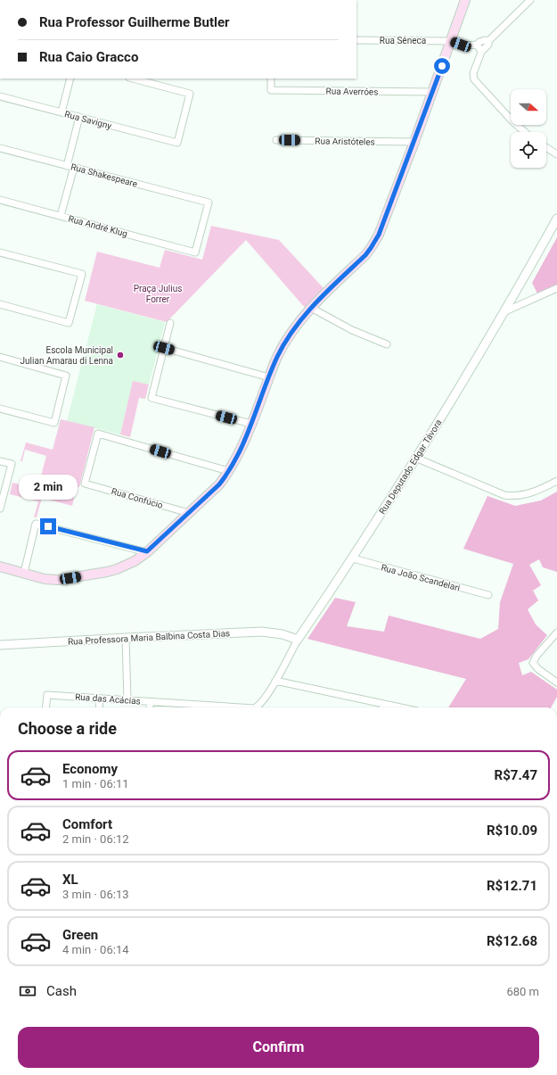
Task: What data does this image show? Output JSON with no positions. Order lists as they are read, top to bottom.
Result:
{
  "streets": {
    "street": [
      "Rua Sêneca",
      "Rua Averróes",
      "Rua Savigny",
      "Rua Aristóteles",
      "Rua Shakespeare",
      "Rua André Klug",
      "Rua Deputado Edgar Távora",
      "Rua Confúcio",
      "Rua João Scandelari",
      "Rua Professora Maria Balbina Costa Dias",
      "Rua das Acácias"
    ]
  },
  "crossings": [
    ["Rua Shakespeare", "Rua André Klug"],
    ["Rua Deputado Edgar Távora", "Rua João Scandelari"],
    ["Rua Deputado Edgar Távora", "Rua Professora Maria Balbina Costa Dias"]
  ],
  "parks": ["Praça Julius Forrer"],
  "places": ["Escola Municipal Julian Amarau di Lenna"],
  "north": "right",
  "page": {
    "banner": ["Rua Professor Guilherme Butler", "Rua Caio Gracco"],
    "bubble": "2 min",
    "heading": "Choose a ride",
    "list": [
      {
        "name": "Economy",
        "note": "1 min · 06:11",
        "value": "R$7.47"
      },
      {
        "name": "Comfort",
        "note": "2 min · 06:12",
        "value": "R$10.09"
      },
      {
        "name": "XL",
        "note": "3 min · 06:13",
        "value": "R$12.71"
      },
      {
        "name": "Green",
        "note": "4 min · 06:14",
        "value": "R$12.68"
      }
    ],
    "pay": ["Cash", "680 m"],
    "buttons": "Confirm"
  }
}
